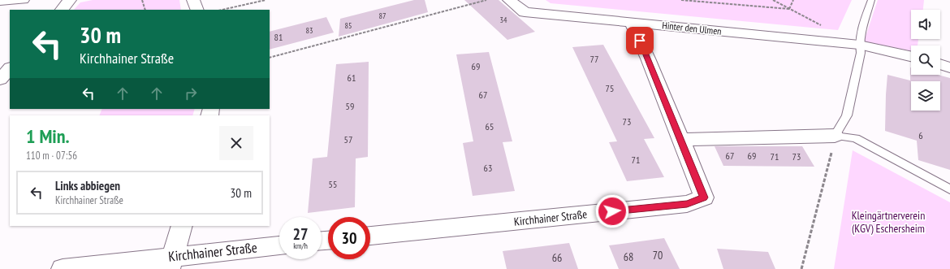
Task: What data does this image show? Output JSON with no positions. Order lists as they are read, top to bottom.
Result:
{
  "streets": {
    "street": ["Hinter den Ulmen", "Kirchhainer Straße"]
  },
  "crossings": [
    ["Hinter den Ulmen", "Kirchhainer Straße"]
  ],
  "parks": ["Kleingärtnerverein (KGV) Eschersheim"],
  "house_numbers": [
    "87",
    "34",
    "85",
    "83",
    "81",
    "77",
    "69",
    "61",
    "75",
    "67",
    "59",
    "73",
    "65",
    "6",
    "57",
    "67",
    "69",
    "71",
    "73",
    "71",
    "63",
    "55",
    "70",
    "68",
    "66"
  ],
  "page": {
    "turn": ["30 m", "Kirchhainer Straße"],
    "heading": ["1 Min.", "110 m · 07:56"],
    "list": [
      {
        "name": "Links abbiegen",
        "note": "Kirchhainer Straße",
        "value": "30 m"
      }
    ],
    "speed": "27 km/h",
    "limit": "30"
  }
}
